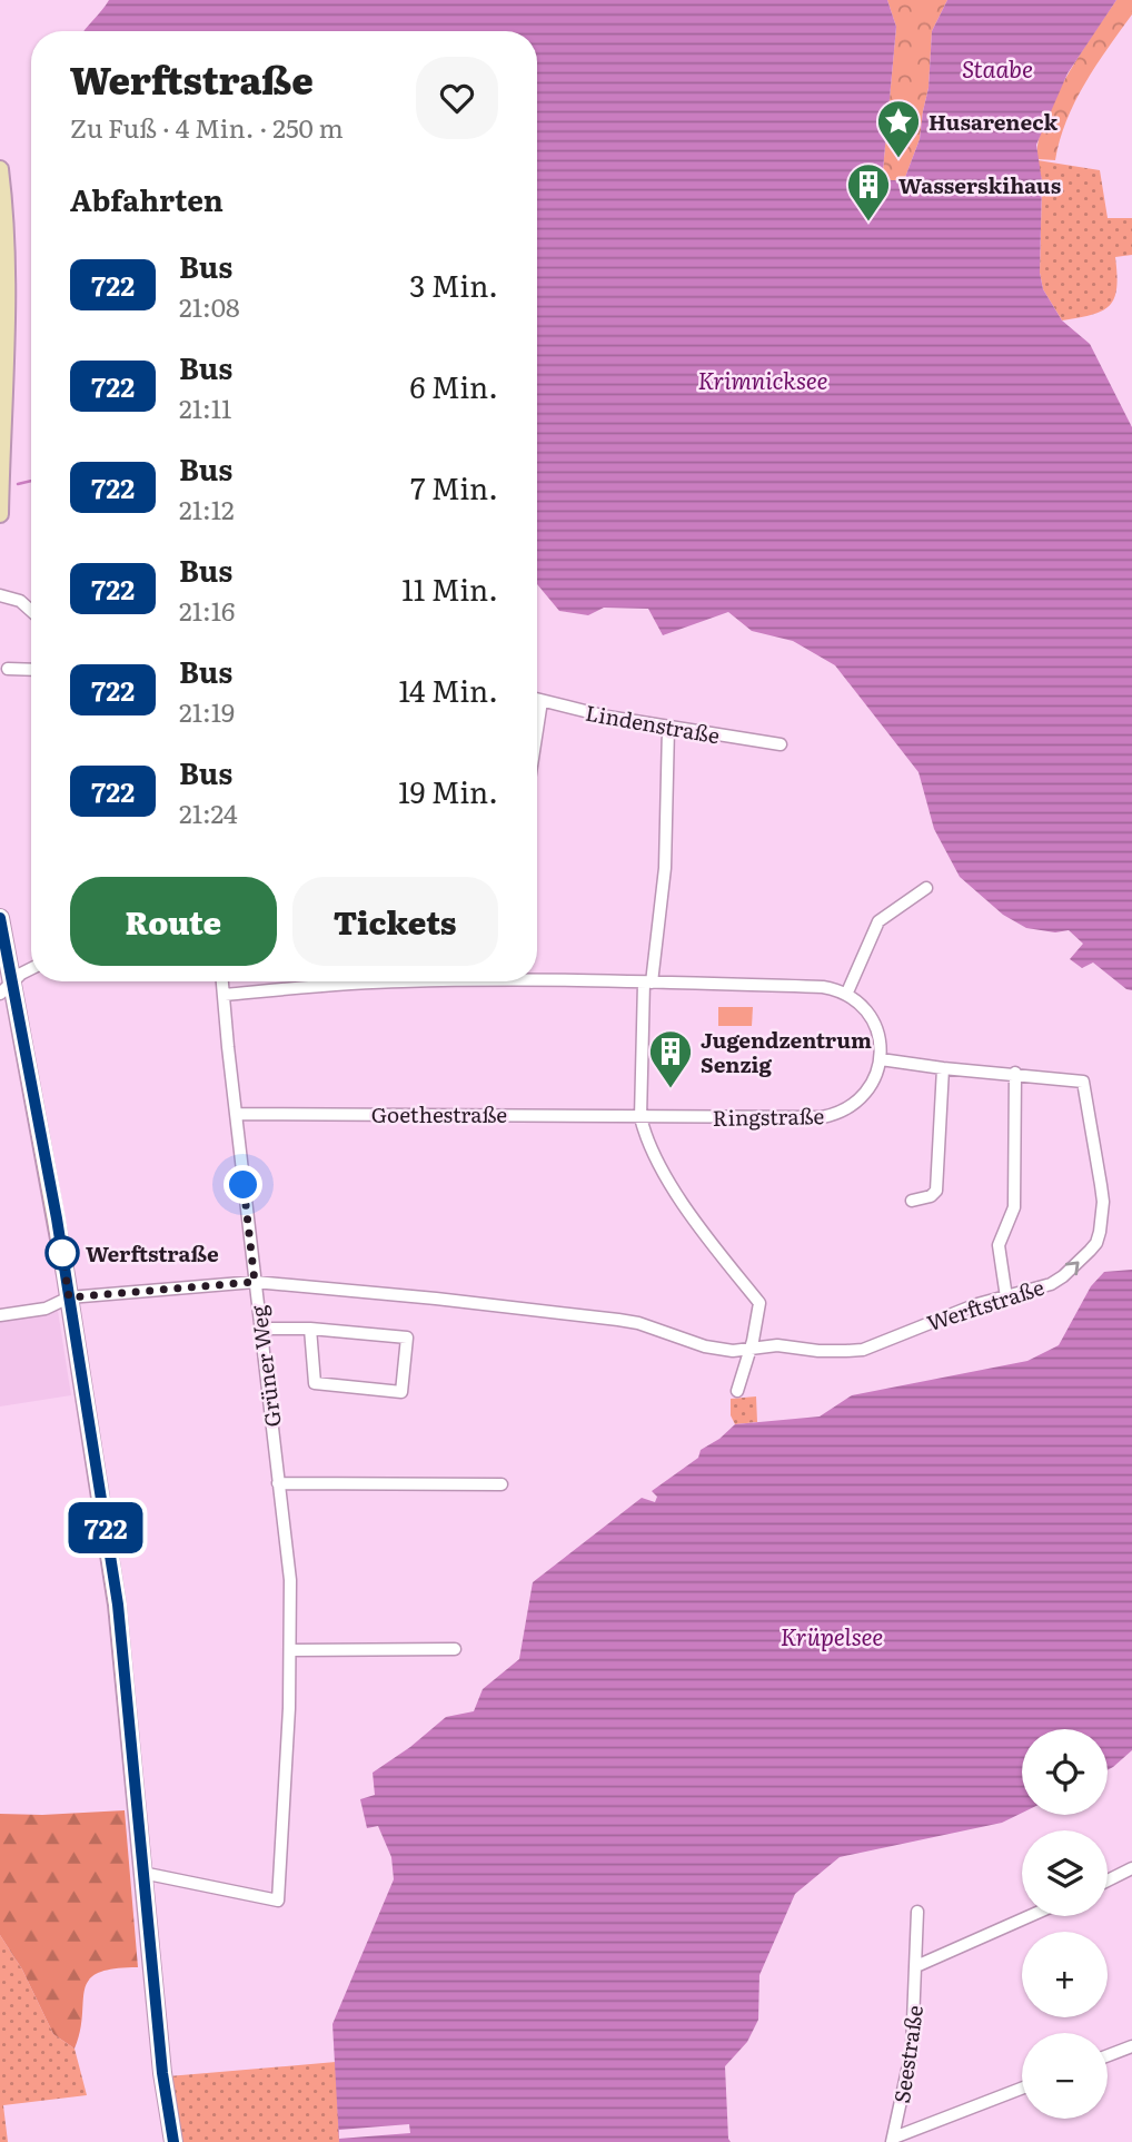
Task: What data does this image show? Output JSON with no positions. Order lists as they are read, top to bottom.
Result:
{
  "streets": {
    "street": [
      "Lindenstraße",
      "Goethestraße",
      "Ringstraße",
      "Werftstraße",
      "Grüner Weg",
      "Seestraße"
    ]
  },
  "crossings": [
    ["Goethestraße", "Ringstraße"],
    ["Goethestraße", "Grüner Weg"],
    ["Werftstraße", "Grüner Weg"]
  ],
  "water": ["Staabe", "Krimnicksee", "Krüpelsee"],
  "places": {
    "place": ["Husareneck"],
    "building": ["Wasserskihaus", "Jugendzentrum Senzig"],
    "other": ["Werftstraße"]
  },
  "lines": ["bus line 722"],
  "page": {
    "on_map": "722",
    "heading": [
      ["Werftstraße", "Zu Fuß · 4 Min. · 250 m"],
      "Abfahrten"
    ],
    "list": [
      {
        "mark": "722",
        "name": "Bus",
        "note": "21:08",
        "value": "3 Min."
      },
      {
        "mark": "722",
        "name": "Bus",
        "note": "21:11",
        "value": "6 Min."
      },
      {
        "mark": "722",
        "name": "Bus",
        "note": "21:12",
        "value": "7 Min."
      },
      {
        "mark": "722",
        "name": "Bus",
        "note": "21:16",
        "value": "11 Min."
      },
      {
        "mark": "722",
        "name": "Bus",
        "note": "21:19",
        "value": "14 Min."
      },
      {
        "mark": "722",
        "name": "Bus",
        "note": "21:24",
        "value": "19 Min."
      }
    ],
    "buttons": ["Route", "Tickets"],
    "map_buttons": ["+", "−"]
  }
}
